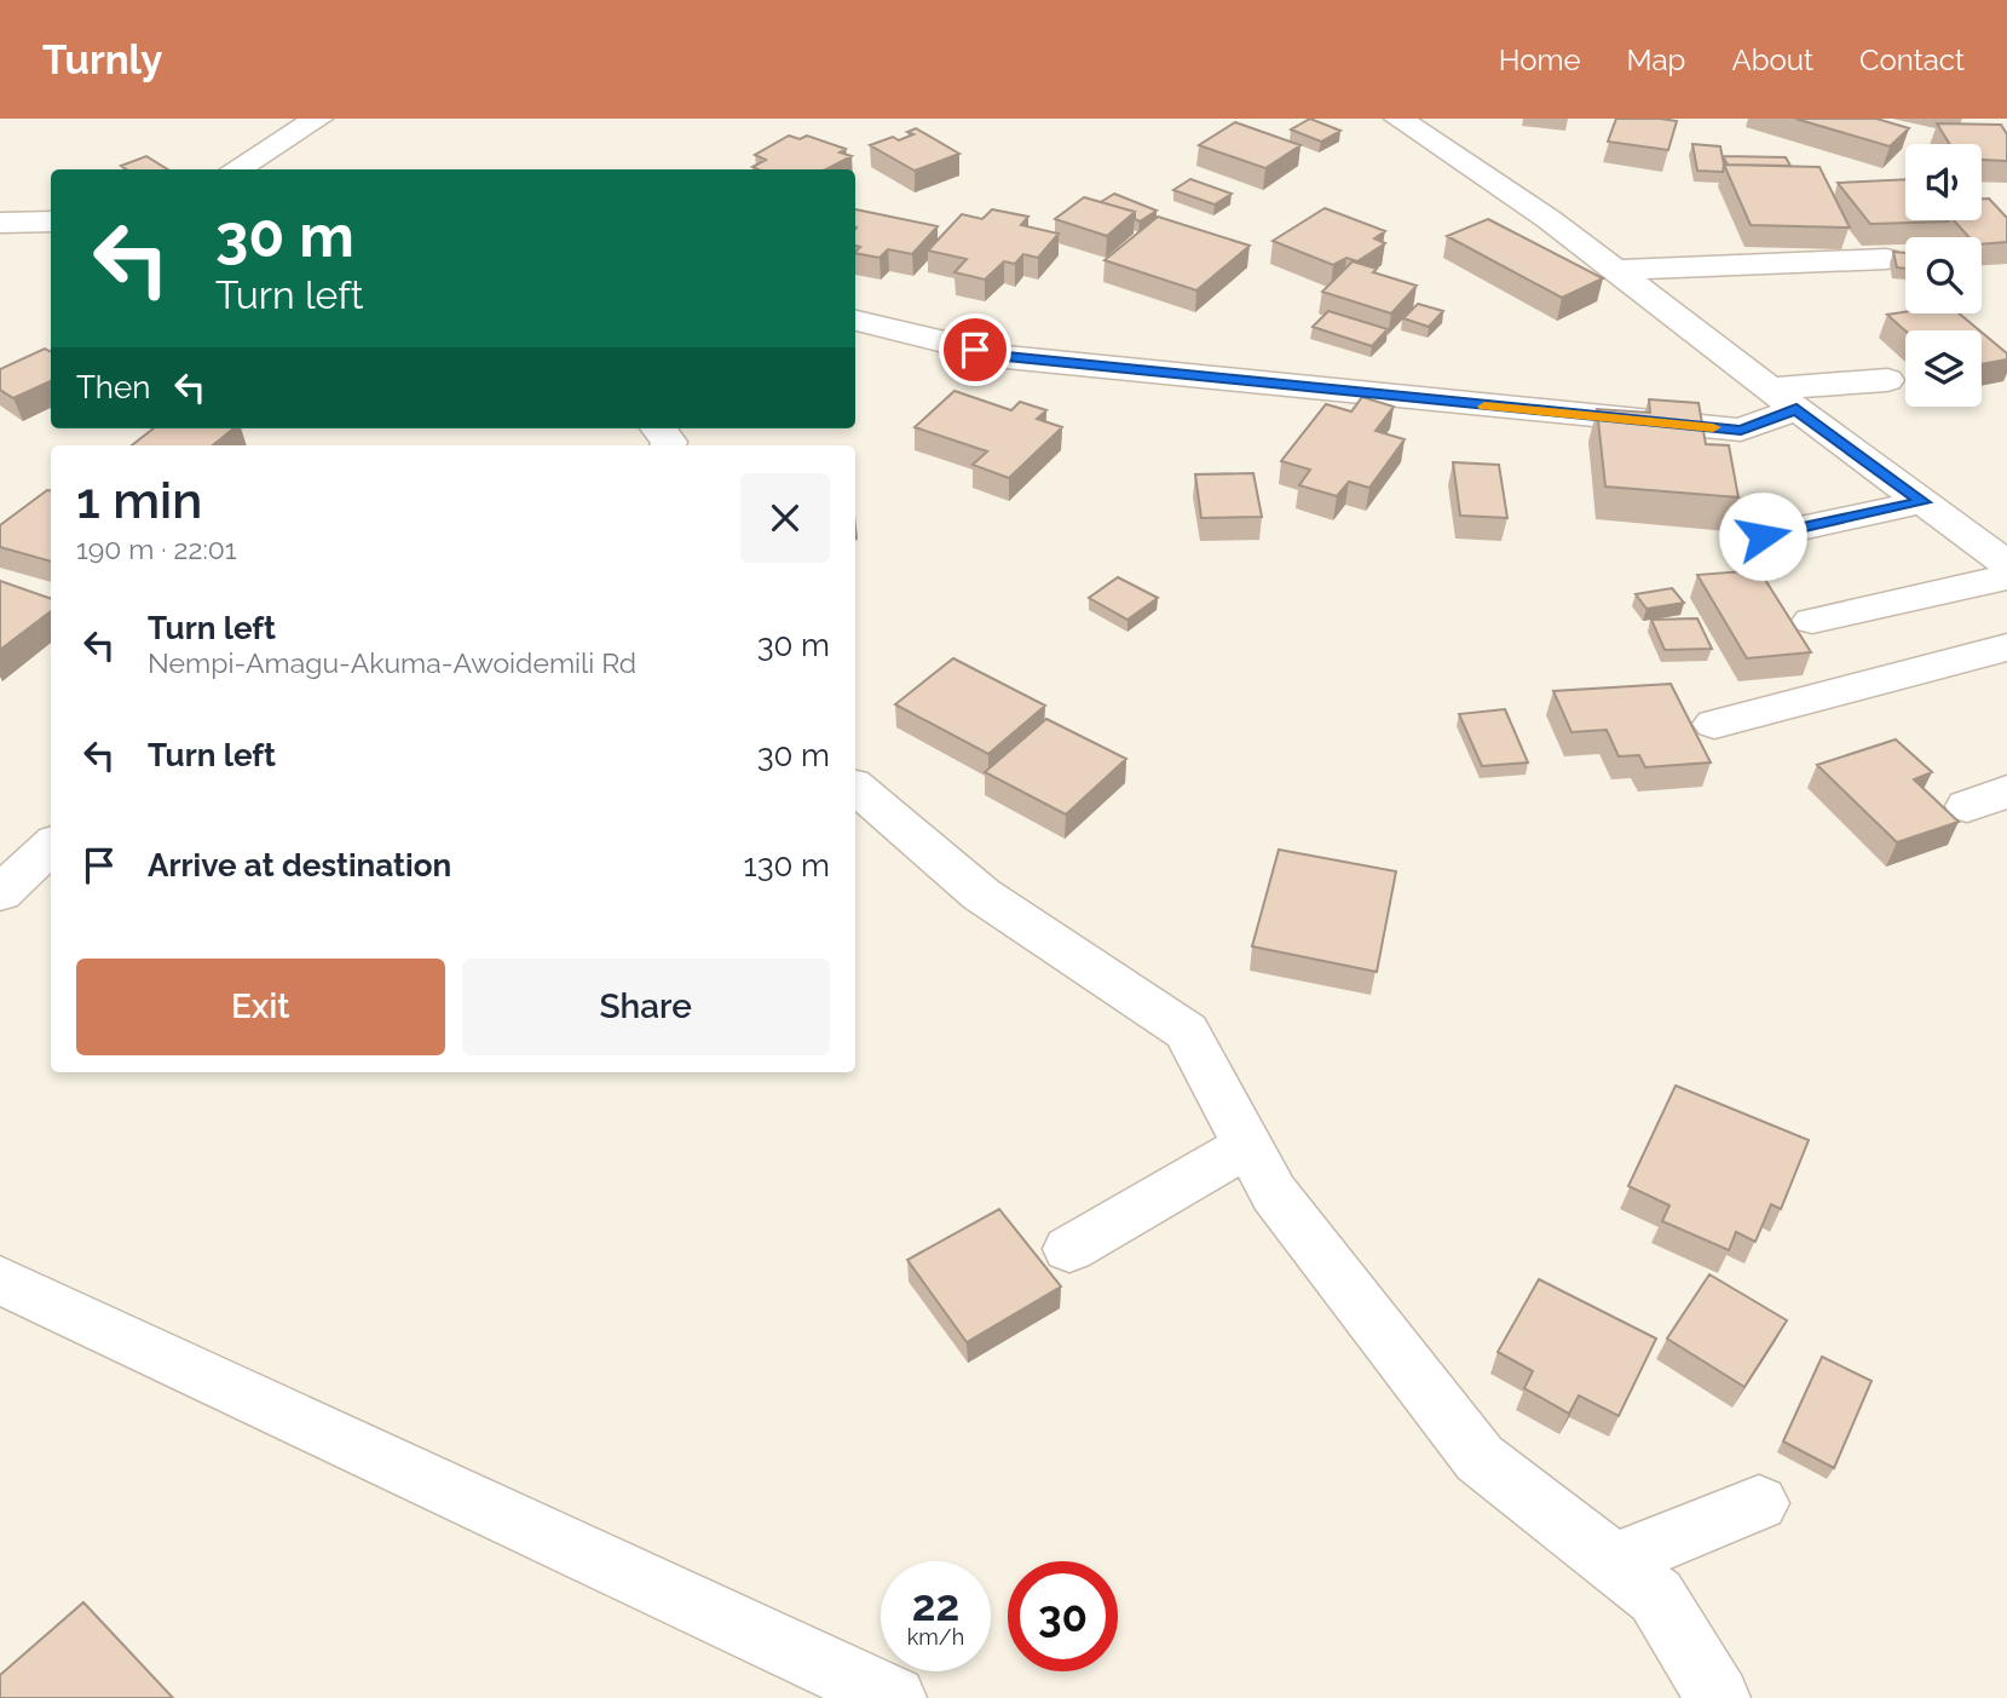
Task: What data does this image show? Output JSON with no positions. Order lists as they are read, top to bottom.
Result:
{
  "page": {
    "header": "Turnly",
    "nav": [
      "Home",
      "Map",
      "About",
      "Contact"
    ],
    "turn": ["30 m", "Turn left"],
    "then": "Then",
    "heading": ["1 min", "190 m · 22:01"],
    "list": [
      {
        "name": "Turn left",
        "note": "Nempi-Amagu-Akuma-Awoidemili Rd",
        "value": "30 m"
      },
      {
        "name": "Turn left",
        "value": "30 m"
      },
      {
        "name": "Arrive at destination",
        "value": "130 m"
      }
    ],
    "buttons": ["Exit", "Share"],
    "speed": "22 km/h",
    "limit": "30"
  }
}
